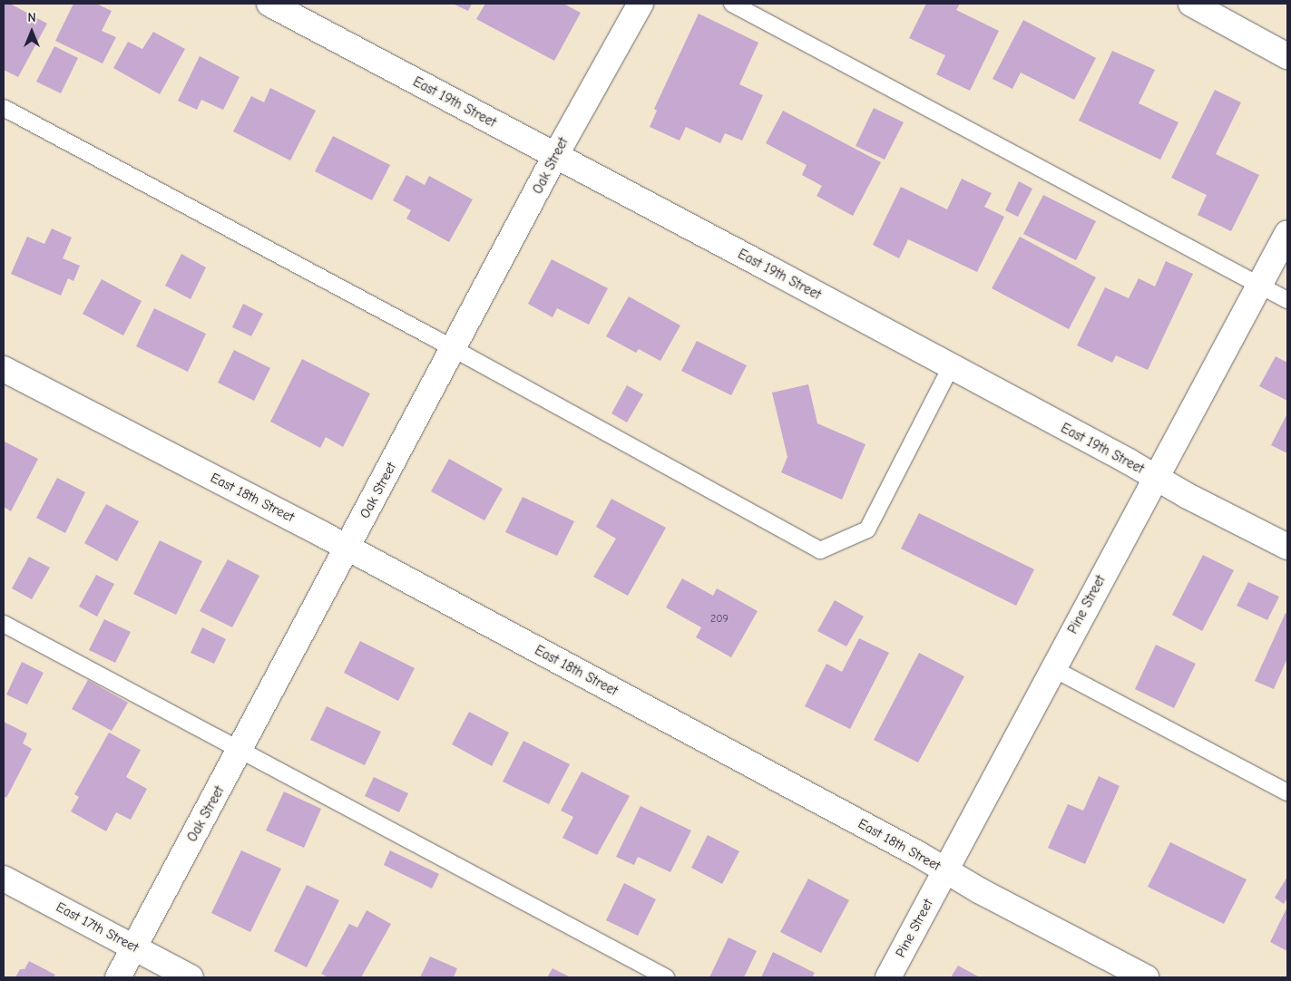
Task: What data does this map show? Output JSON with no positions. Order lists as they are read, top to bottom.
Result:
{
  "streets": {
    "street": [
      "East 19th Street",
      "Oak Street",
      "East 18th Street",
      "Pine Street",
      "East 17th Street"
    ]
  },
  "crossings": [
    ["East 19th Street", "Oak Street"],
    ["East 19th Street", "Pine Street"],
    ["Oak Street", "East 18th Street"],
    ["Oak Street", "East 17th Street"],
    ["East 18th Street", "Pine Street"]
  ],
  "house_numbers": ["209"],
  "north": "top"
}
